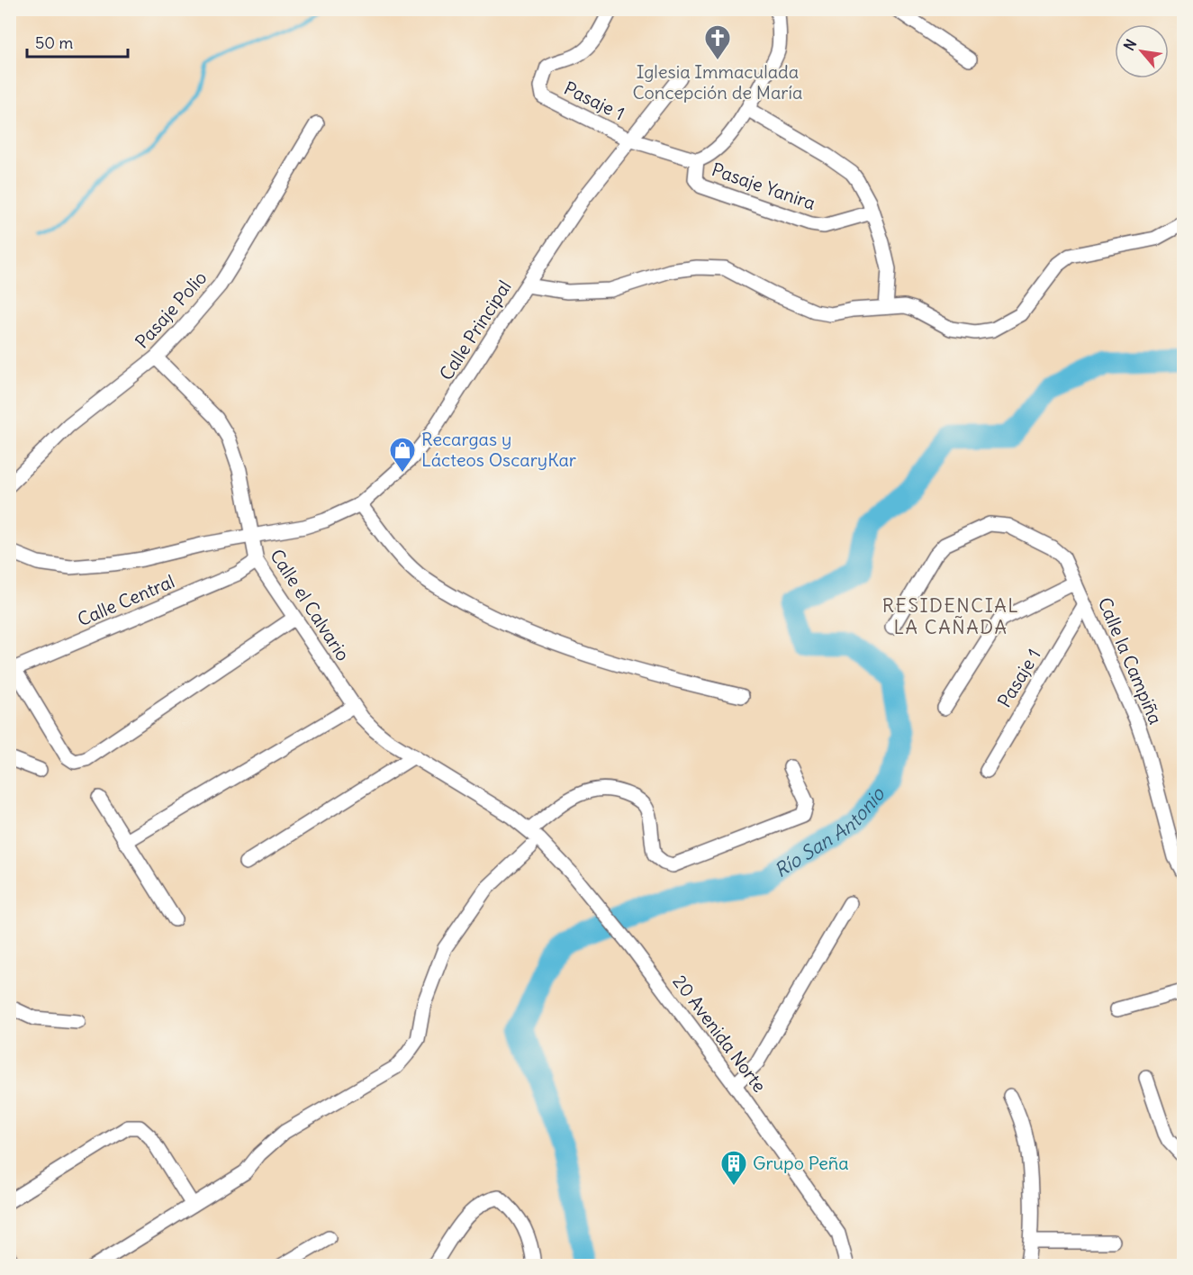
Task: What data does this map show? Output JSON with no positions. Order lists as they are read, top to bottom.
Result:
{
  "streets": {
    "street": [
      "Pasaje 1",
      "Pasaje Yanira",
      "Pasaje Polio",
      "Calle Principal",
      "Calle Central",
      "Calle el Calvario",
      "Calle la Campiña",
      "20 Avenida Norte"
    ]
  },
  "crossings": [
    ["Pasaje 1", "Pasaje Yanira"],
    ["Pasaje 1", "Calle Principal"],
    ["Pasaje 1", "Calle la Campiña"],
    ["Calle Principal", "Calle el Calvario"],
    ["Calle Central", "Calle el Calvario"],
    ["Calle el Calvario", "20 Avenida Norte"]
  ],
  "districts": ["RESIDENCIAL LA CAÑADA"],
  "water": ["Río San Antonio"],
  "places": {
    "church": ["Iglesia Immaculada Concepción de María"],
    "shop": ["Recargas y Lácteos OscaryKar"],
    "building": ["Grupo Peña"]
  },
  "scale_bar": "50 m",
  "north": "top left"
}
